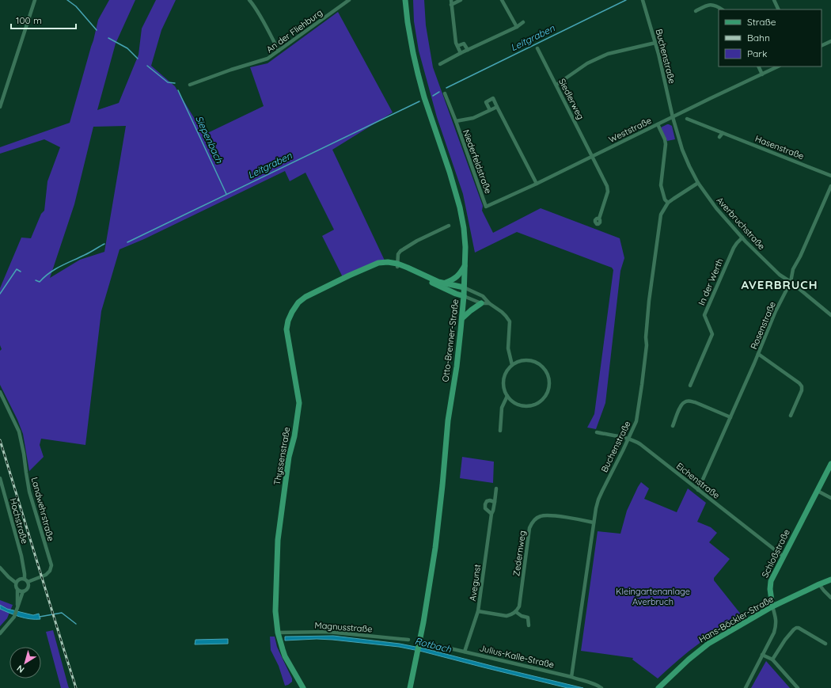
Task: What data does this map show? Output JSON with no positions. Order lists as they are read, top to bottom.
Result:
{
  "streets": {
    "main road": [
      "Otto-Brenner-Straße",
      "Thyssenstraße",
      "Schloßstraße",
      "Hans-Böckler-Straße"
    ],
    "street": [
      "An der Fliehburg",
      "Buchenstraße",
      "Siedlerweg",
      "Weststraße",
      "Hasenstraße",
      "Niederfeldstraße",
      "Averbruchstraße",
      "In der Werth",
      "Rosenstraße",
      "Eichenstraße",
      "Landwehrstraße",
      "Hochstraße",
      "Zedernweg",
      "Avegunst",
      "Magnusstraße",
      "Julius-Kalle-Straße"
    ]
  },
  "crossings": [
    ["Buchenstraße", "Weststraße"],
    ["Buchenstraße", "Averbruchstraße"],
    ["Buchenstraße", "Eichenstraße"],
    ["Buchenstraße", "Zedernweg"],
    ["Buchenstraße", "Julius-Kalle-Straße"],
    ["Siedlerweg", "Weststraße"],
    ["Weststraße", "Niederfeldstraße"],
    ["Weststraße", "Averbruchstraße"],
    ["Averbruchstraße", "In der Werth"],
    ["Averbruchstraße", "Rosenstraße"],
    ["Rosenstraße", "Eichenstraße"],
    ["Otto-Brenner-Straße", "Thyssenstraße"],
    ["Thyssenstraße", "Magnusstraße"],
    ["Eichenstraße", "Schloßstraße"],
    ["Landwehrstraße", "Hochstraße"],
    ["Schloßstraße", "Hans-Böckler-Straße"],
    ["Avegunst", "Julius-Kalle-Straße"]
  ],
  "districts": ["AVERBRUCH"],
  "water": ["Leitgraben", "Siepenbach", "Rotbach"],
  "parks": ["Kleingartenanlage Averbruch"],
  "legend": ["Straße", "Bahn", "Park"],
  "scale_bar": "100 m",
  "north": "bottom left"
}
